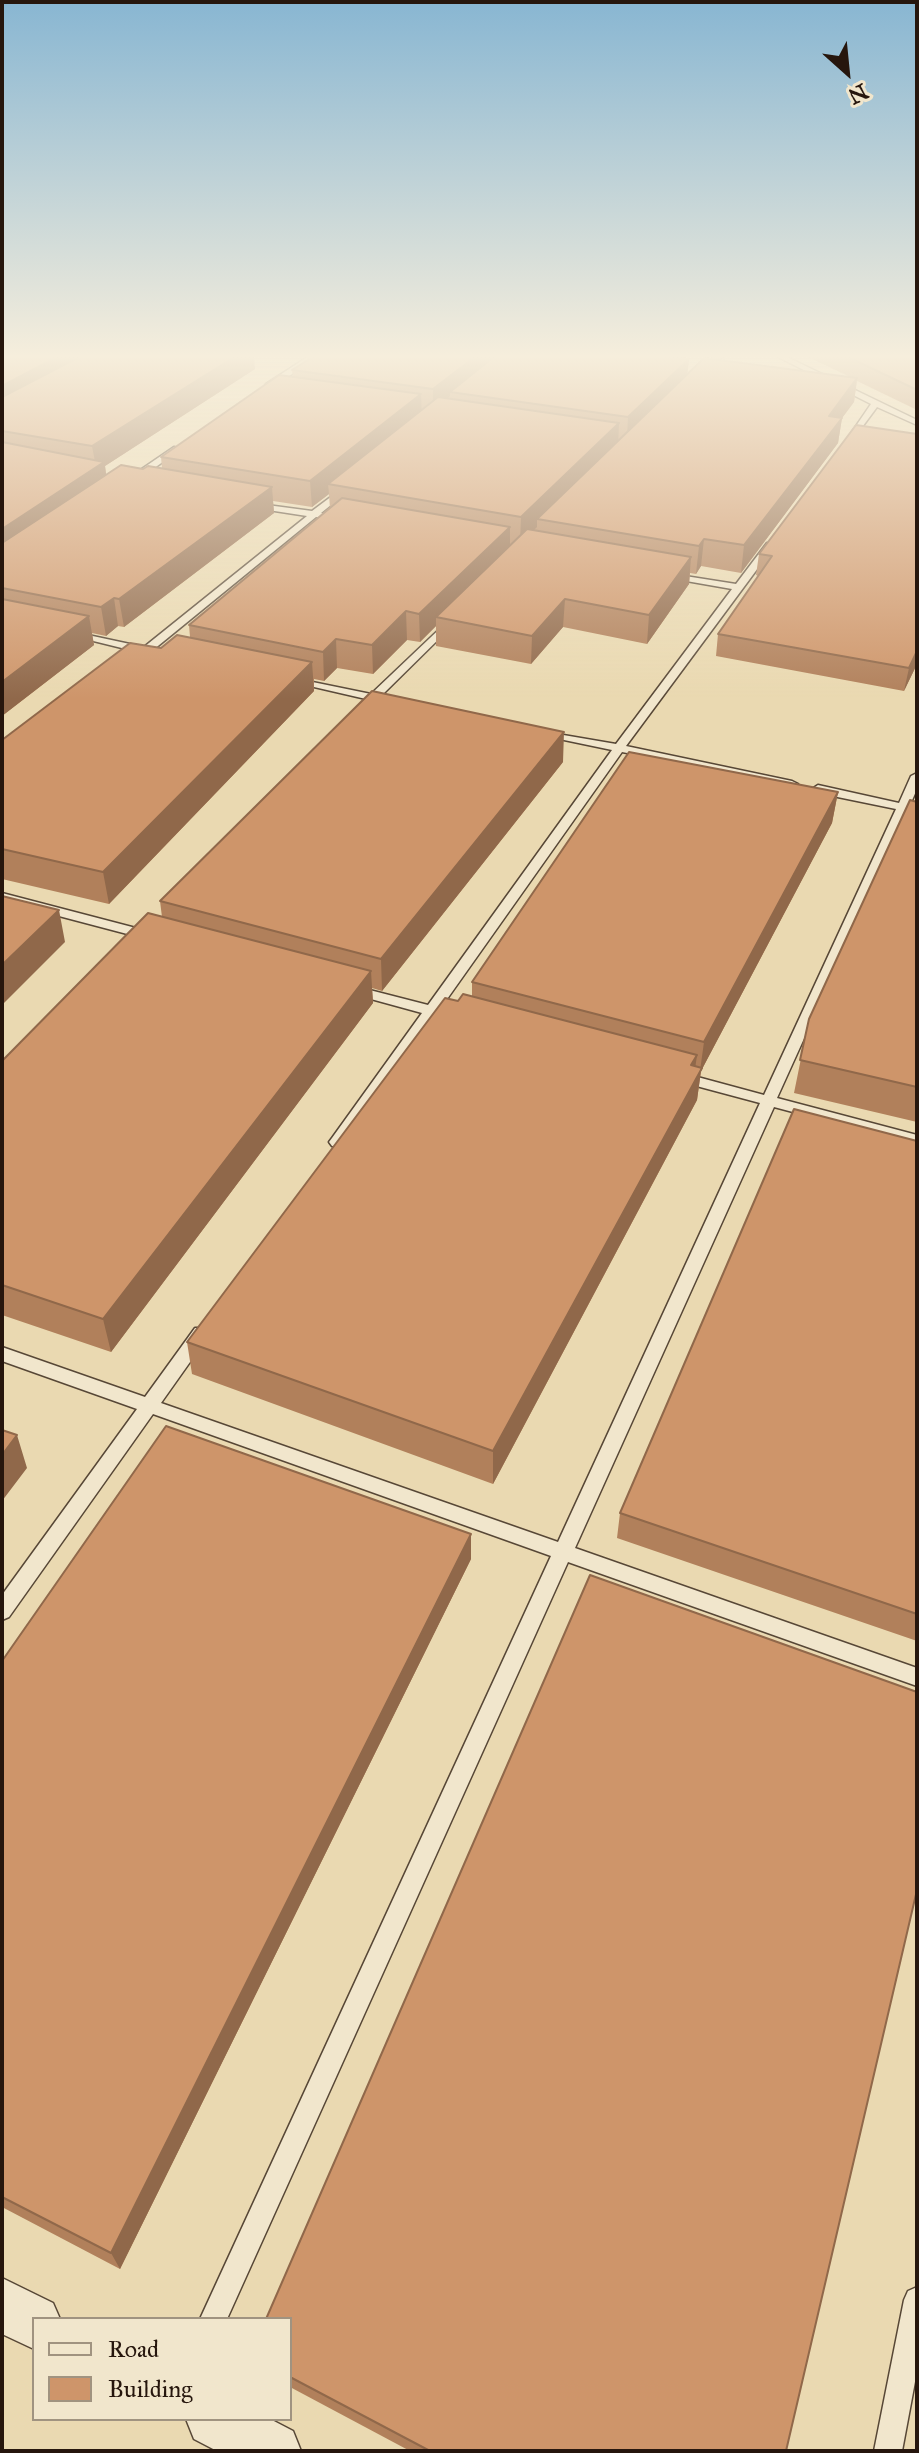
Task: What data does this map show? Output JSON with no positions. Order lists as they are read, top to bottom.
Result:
{
  "legend": ["Road", "Building"],
  "north": "bottom right"
}
